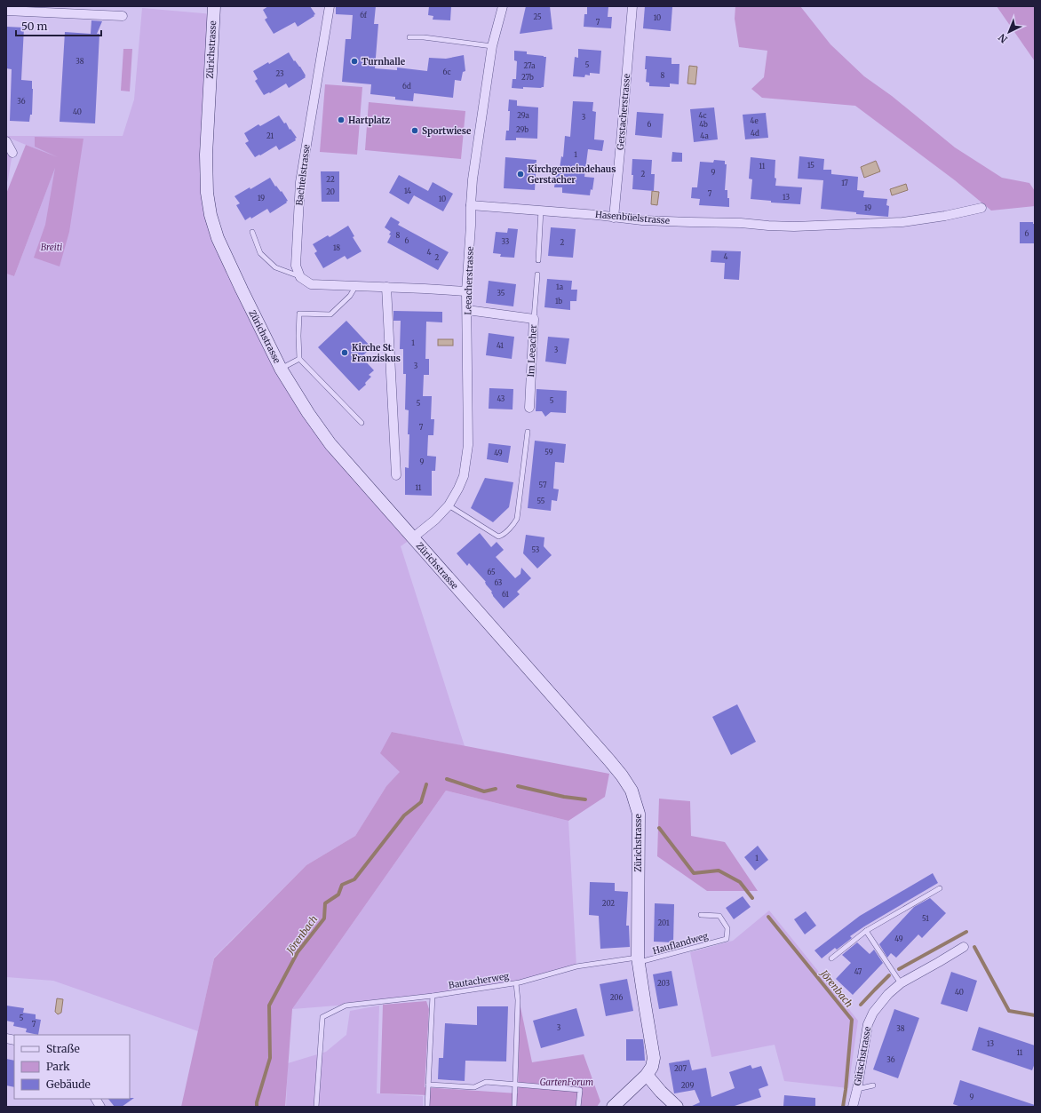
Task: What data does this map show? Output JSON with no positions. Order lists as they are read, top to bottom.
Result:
{
  "streets": {
    "main road": ["Zürichstrasse"],
    "street": [
      "Gerstacherstrasse",
      "Bachtelstrasse",
      "Hasenbüelstrasse",
      "Leeacherstrasse",
      "Im Leeacher",
      "Gütschstrasse"
    ],
    "lane": ["Hauflandweg", "Bautacherweg"]
  },
  "crossings": [
    ["Zürichstrasse", "Leeacherstrasse"],
    ["Zürichstrasse", "Hauflandweg"],
    ["Zürichstrasse", "Bautacherweg"],
    ["Gerstacherstrasse", "Hasenbüelstrasse"],
    ["Hasenbüelstrasse", "Leeacherstrasse"],
    ["Leeacherstrasse", "Im Leeacher"],
    ["Hauflandweg", "Bautacherweg"]
  ],
  "water": ["Jörenbach"],
  "parks": ["Breiti", "GartenForum"],
  "places": [
    "Turnhalle",
    "Hartplatz",
    "Sportwiese",
    "Kirchgemeindehaus Gerstacher",
    "Kirche St. Franziskus"
  ],
  "house_numbers": [
    "6f",
    "25",
    "10",
    "7",
    "38",
    "5",
    "27a",
    "6c",
    "23",
    "8",
    "27b",
    "6d",
    "36",
    "40",
    "29a",
    "4c",
    "3",
    "4e",
    "6",
    "4b",
    "29b",
    "4d",
    "21",
    "4a",
    "1",
    "15",
    "11",
    "9",
    "2",
    "22",
    "17",
    "14",
    "20",
    "7",
    "13",
    "19",
    "10",
    "19",
    "6",
    "8",
    "6",
    "33",
    "2",
    "18",
    "4",
    "4",
    "2",
    "1a",
    "35",
    "1b",
    "1",
    "41",
    "3",
    "3",
    "43",
    "5",
    "5",
    "7",
    "59",
    "49",
    "9",
    "57",
    "11",
    "55",
    "53",
    "65",
    "63",
    "61",
    "1",
    "202",
    "51",
    "201",
    "49",
    "47",
    "203",
    "40",
    "206",
    "5",
    "7",
    "3",
    "38",
    "13",
    "11",
    "36",
    "207",
    "209",
    "9"
  ],
  "legend": ["Straße", "Park", "Gebäude"],
  "scale_bar": "50 m",
  "north": "bottom left"
}
